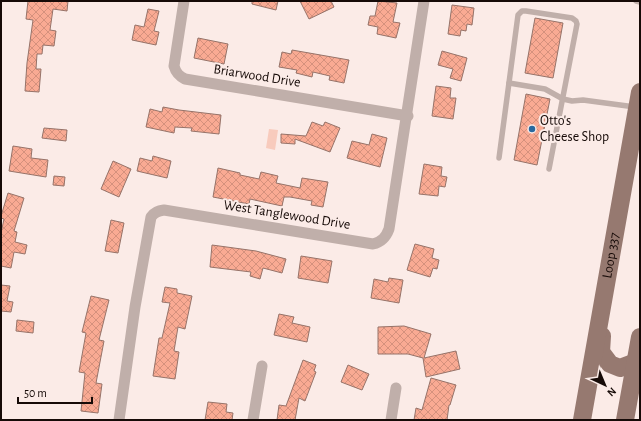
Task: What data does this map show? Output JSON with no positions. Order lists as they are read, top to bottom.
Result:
{
  "streets": {
    "main road": ["Loop 337"],
    "street": ["Briarwood Drive", "West Tanglewood Drive"]
  },
  "crossings": [
    ["Briarwood Drive", "West Tanglewood Drive"]
  ],
  "places": ["Otto's Cheese Shop"],
  "scale_bar": "50 m",
  "north": "bottom right"
}
